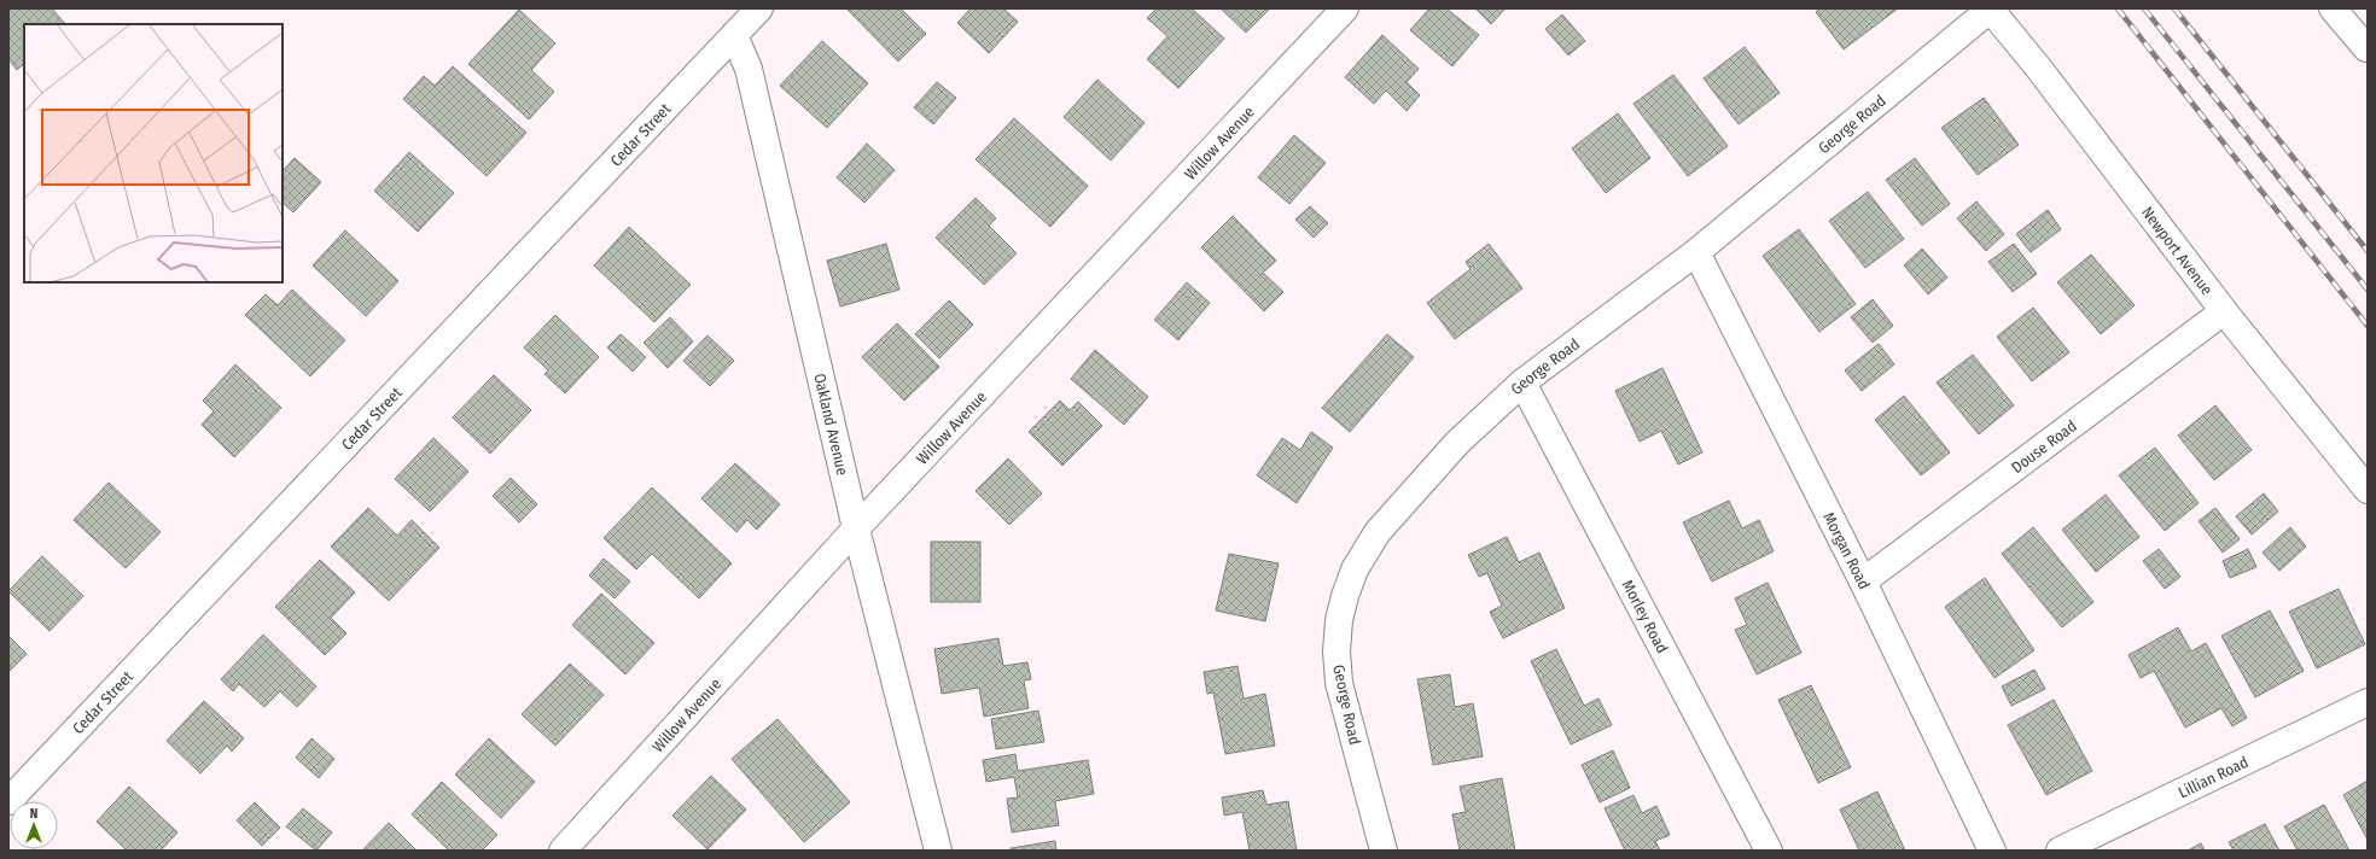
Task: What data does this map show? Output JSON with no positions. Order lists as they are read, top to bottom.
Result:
{
  "streets": {
    "street": [
      "George Road",
      "Cedar Street",
      "Willow Avenue",
      "Newport Avenue",
      "Oakland Avenue",
      "Douse Road",
      "Morgan Road",
      "Morley Road",
      "Lillian Road"
    ]
  },
  "crossings": [
    ["George Road", "Newport Avenue"],
    ["George Road", "Morgan Road"],
    ["George Road", "Morley Road"],
    ["Cedar Street", "Oakland Avenue"],
    ["Willow Avenue", "Oakland Avenue"],
    ["Newport Avenue", "Douse Road"],
    ["Douse Road", "Morgan Road"]
  ],
  "north": "top"
}
